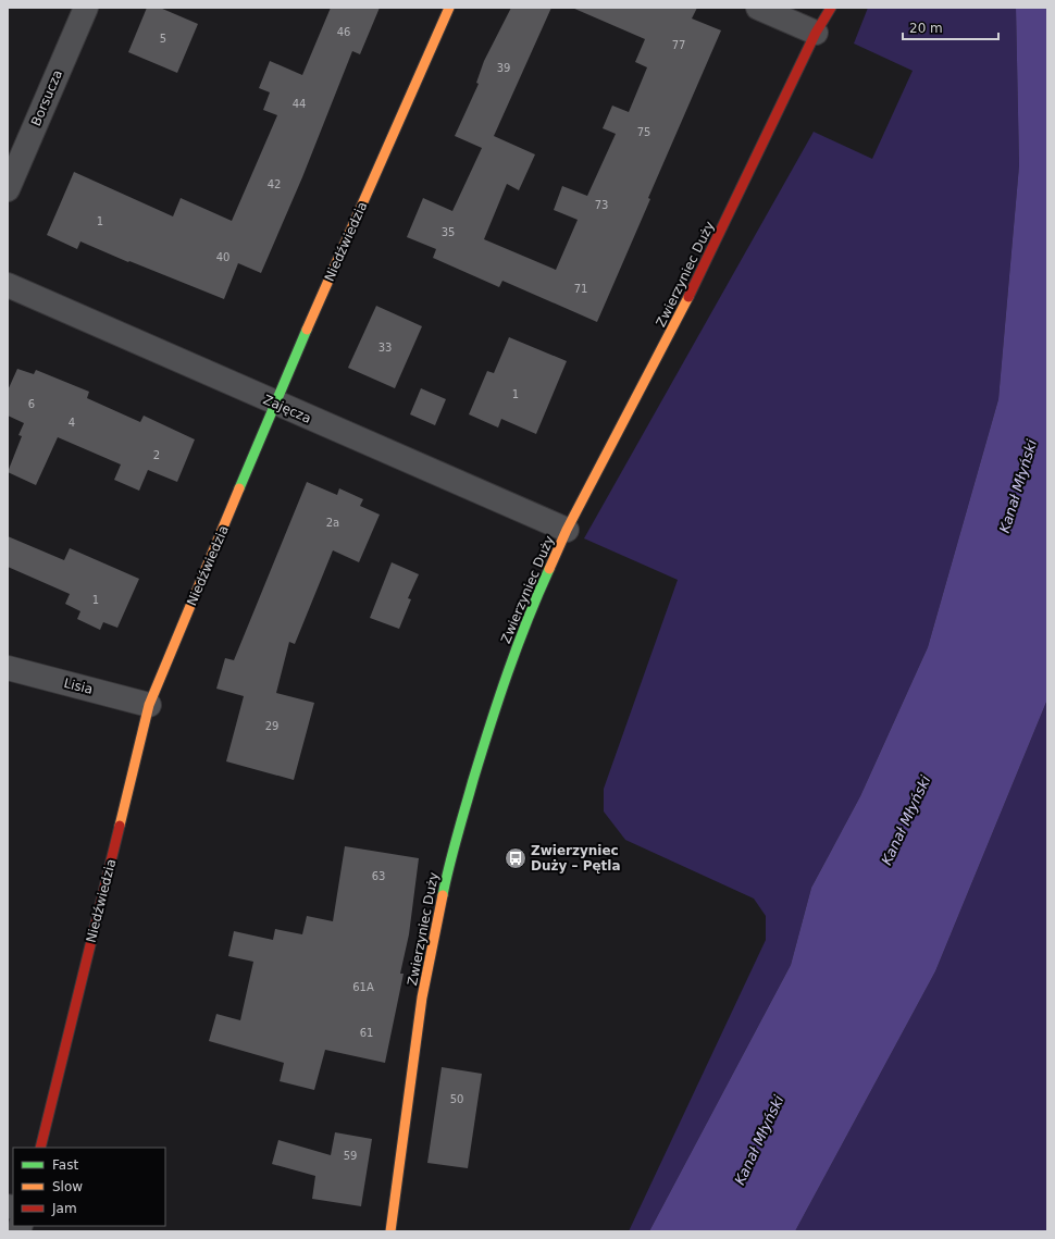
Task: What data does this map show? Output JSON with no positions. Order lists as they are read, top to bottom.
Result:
{
  "streets": {
    "street": [
      "Borsucza",
      "Niedźwiedzia",
      "Zwierzyniec Duży",
      "Zajęcza",
      "Lisia"
    ]
  },
  "crossings": [
    ["Niedźwiedzia", "Zajęcza"],
    ["Niedźwiedzia", "Lisia"],
    ["Zwierzyniec Duży", "Zajęcza"]
  ],
  "water": ["Kanał Młyński"],
  "places": {
    "bus stop": ["Zwierzyniec Duży – Pętla"]
  },
  "house_numbers": [
    "46",
    "5",
    "77",
    "39",
    "44",
    "75",
    "42",
    "73",
    "1",
    "35",
    "40",
    "71",
    "33",
    "1",
    "6",
    "4",
    "2",
    "2a",
    "1",
    "29",
    "63",
    "61A",
    "61",
    "50",
    "59"
  ],
  "legend": ["Fast", "Slow", "Jam"],
  "scale_bar": "20 m"
}
